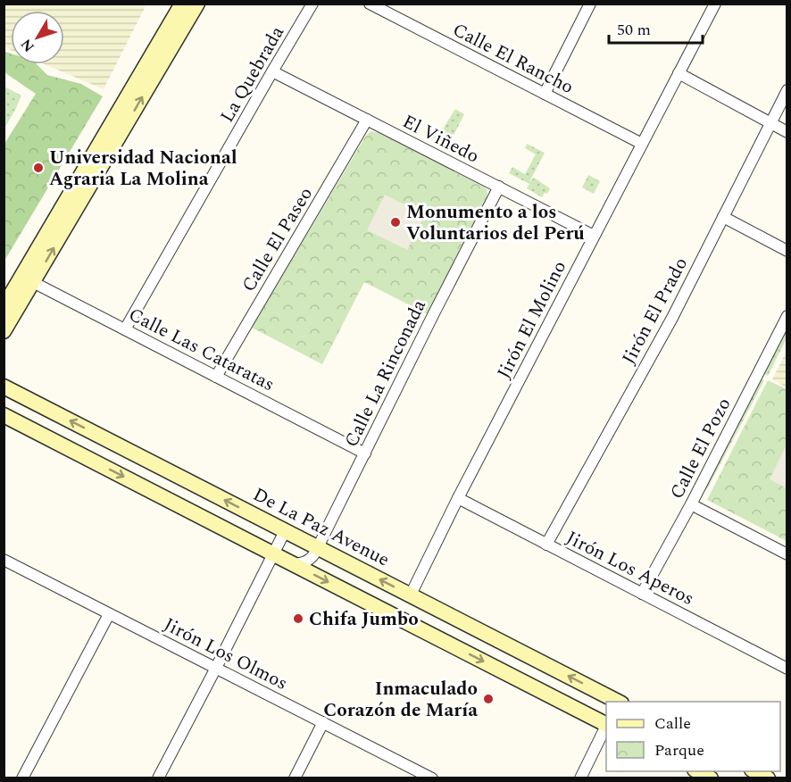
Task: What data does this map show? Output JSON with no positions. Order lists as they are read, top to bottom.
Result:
{
  "streets": {
    "street": [
      "Calle El Rancho",
      "La Quebrada",
      "El Viñedo",
      "Calle El Paseo",
      "Jirón El Prado",
      "Jirón El Molino",
      "Calle Las Cataratas",
      "Calle La Rinconada",
      "Calle El Pozo",
      "De La Paz Avenue",
      "Jirón Los Aperos",
      "Jirón Los Olmos"
    ]
  },
  "crossings": [
    ["Calle El Rancho", "Jirón El Molino"],
    ["La Quebrada", "El Viñedo"],
    ["La Quebrada", "Calle Las Cataratas"],
    ["El Viñedo", "Calle El Paseo"],
    ["El Viñedo", "Jirón El Molino"],
    ["El Viñedo", "Calle La Rinconada"],
    ["Calle El Paseo", "Calle Las Cataratas"],
    ["Jirón El Prado", "Jirón Los Aperos"],
    ["Jirón El Molino", "De La Paz Avenue"],
    ["Jirón El Molino", "Jirón Los Aperos"],
    ["Calle Las Cataratas", "Calle La Rinconada"],
    ["Calle La Rinconada", "De La Paz Avenue"],
    ["Calle El Pozo", "Jirón Los Aperos"]
  ],
  "places": [
    "Universidad Nacional Agraria La Molina",
    "Monumento a los Voluntarios del Perú",
    "Chifa Jumbo",
    "Inmaculado Corazón de María"
  ],
  "legend": ["Calle", "Parque"],
  "scale_bar": "50 m",
  "north": "bottom left"
}
